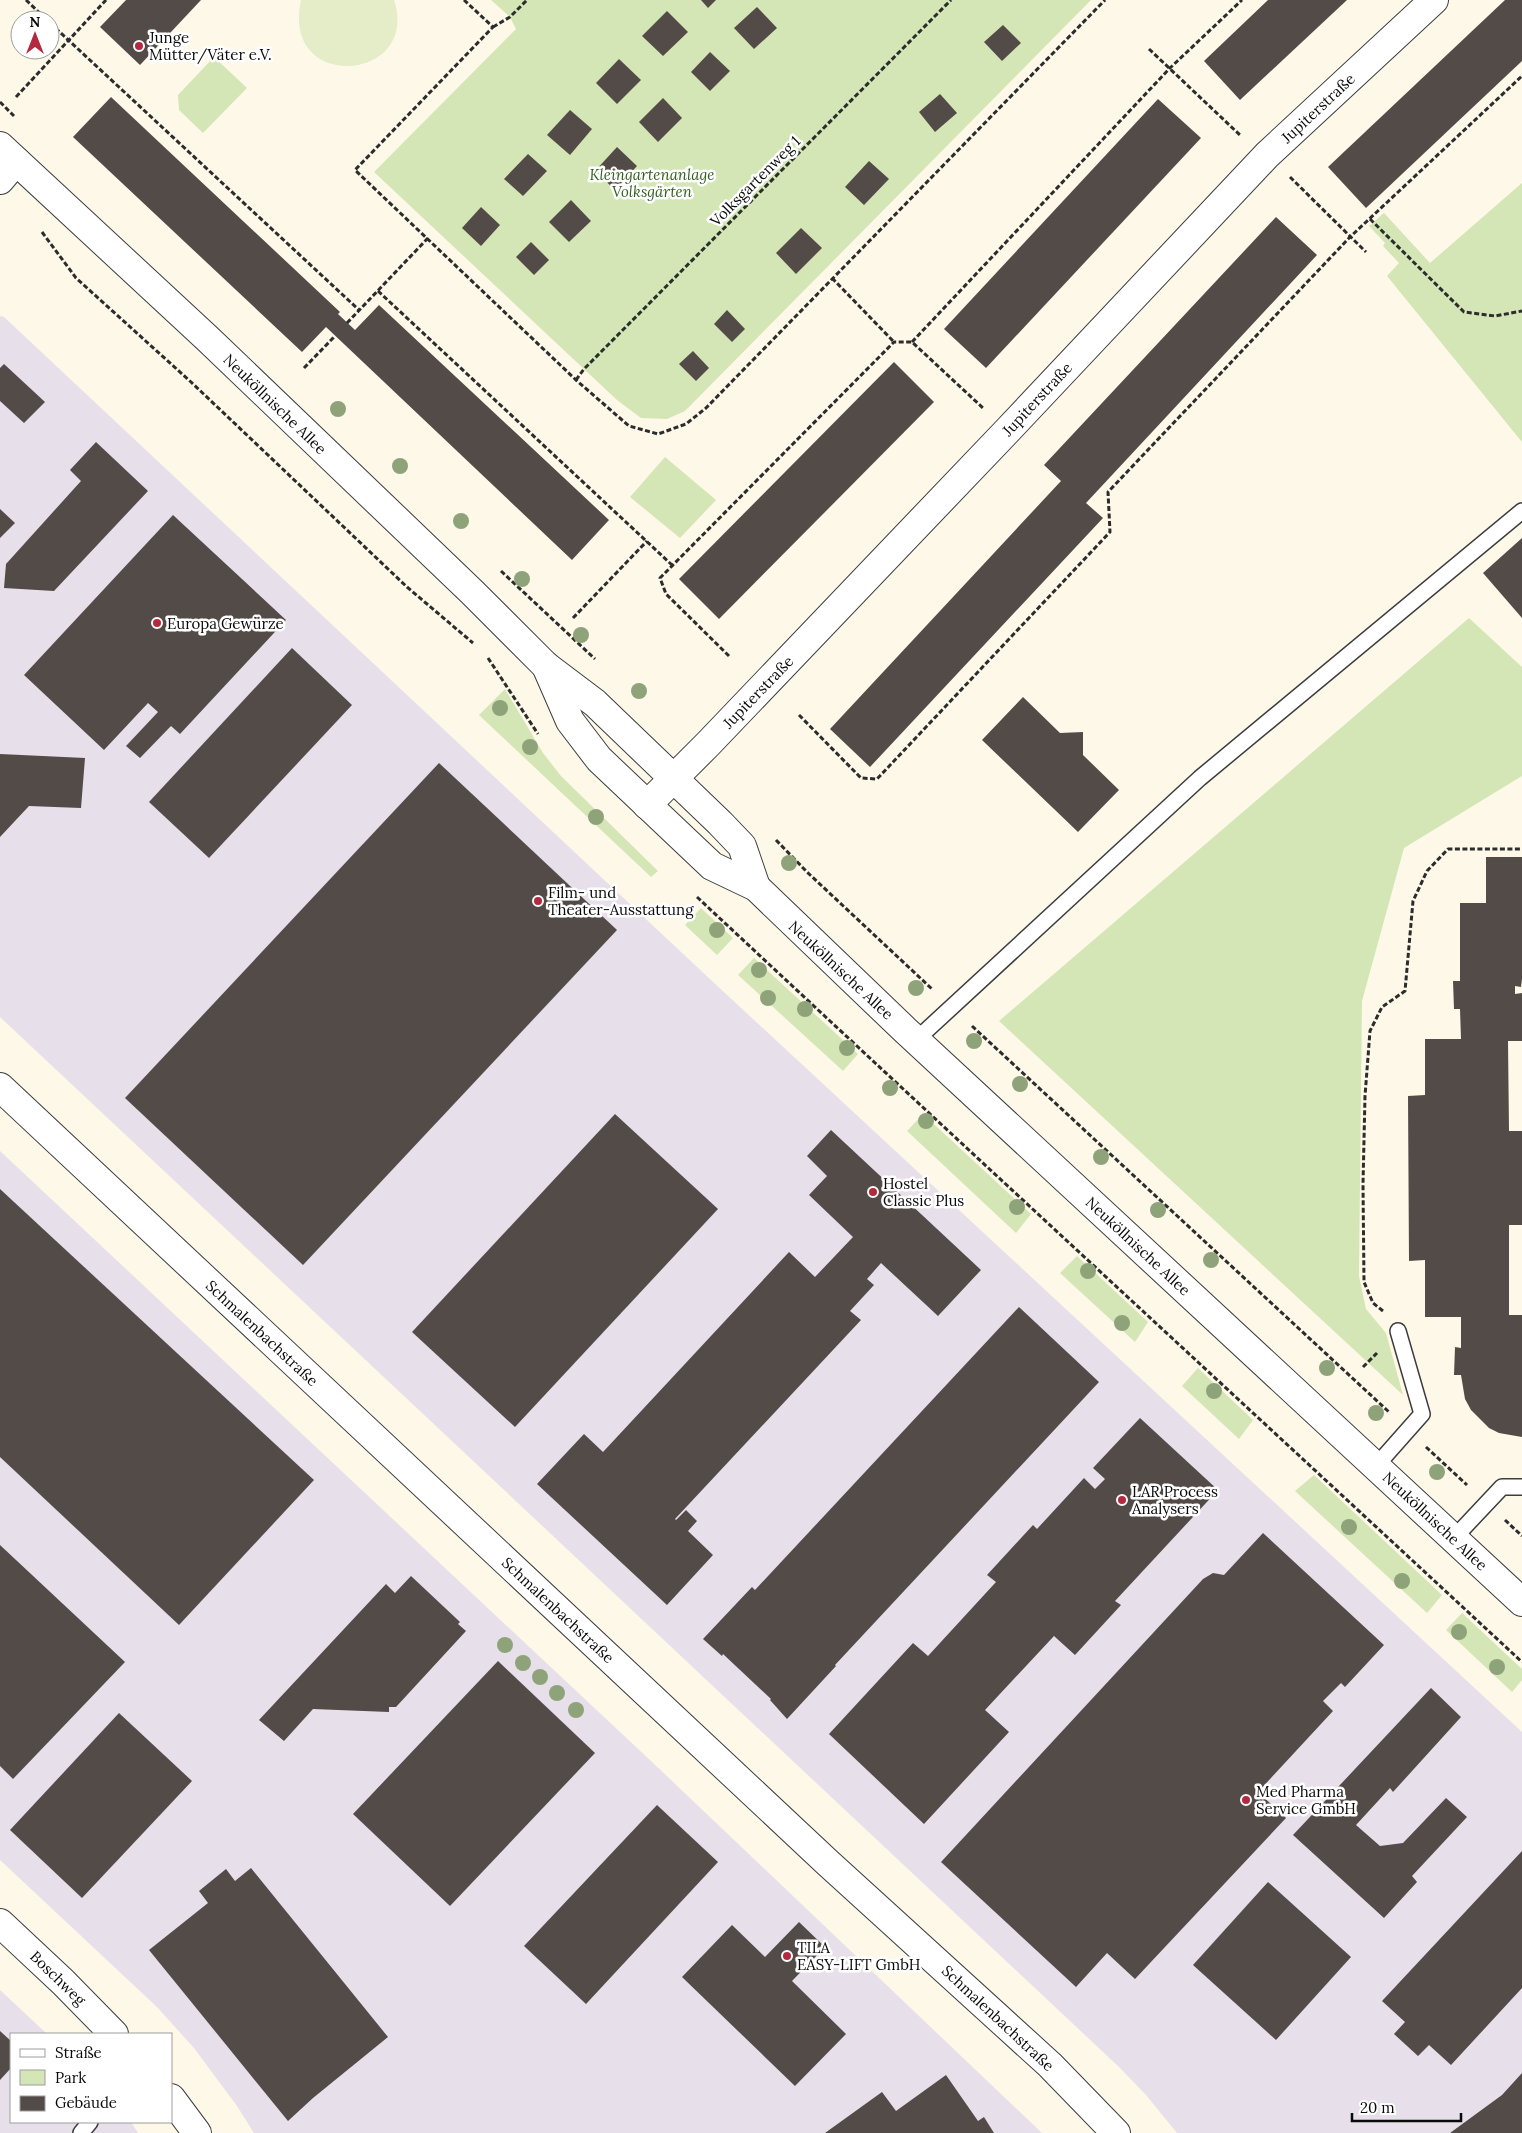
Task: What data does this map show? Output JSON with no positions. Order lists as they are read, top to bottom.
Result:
{
  "streets": {
    "street": [
      "Jupiterstraße",
      "Neuköllnische Allee",
      "Schmalenbachstraße",
      "Boschweg"
    ],
    "path": ["Volksgartenweg 1"]
  },
  "crossings": [
    ["Jupiterstraße", "Neuköllnische Allee"]
  ],
  "parks": ["Kleingartenanlage Volksgärten"],
  "places": [
    "Junge Mütter/Väter e.V.",
    "Europa Gewürze",
    "Film- und Theater-Ausstattung",
    "Hostel Classic Plus",
    "LAR Process Analysers",
    "Med Pharma Service GmbH",
    "TILA EASY-LIFT GmbH"
  ],
  "legend": ["Straße", "Park", "Gebäude"],
  "scale_bar": "20 m",
  "north": "top"
}
